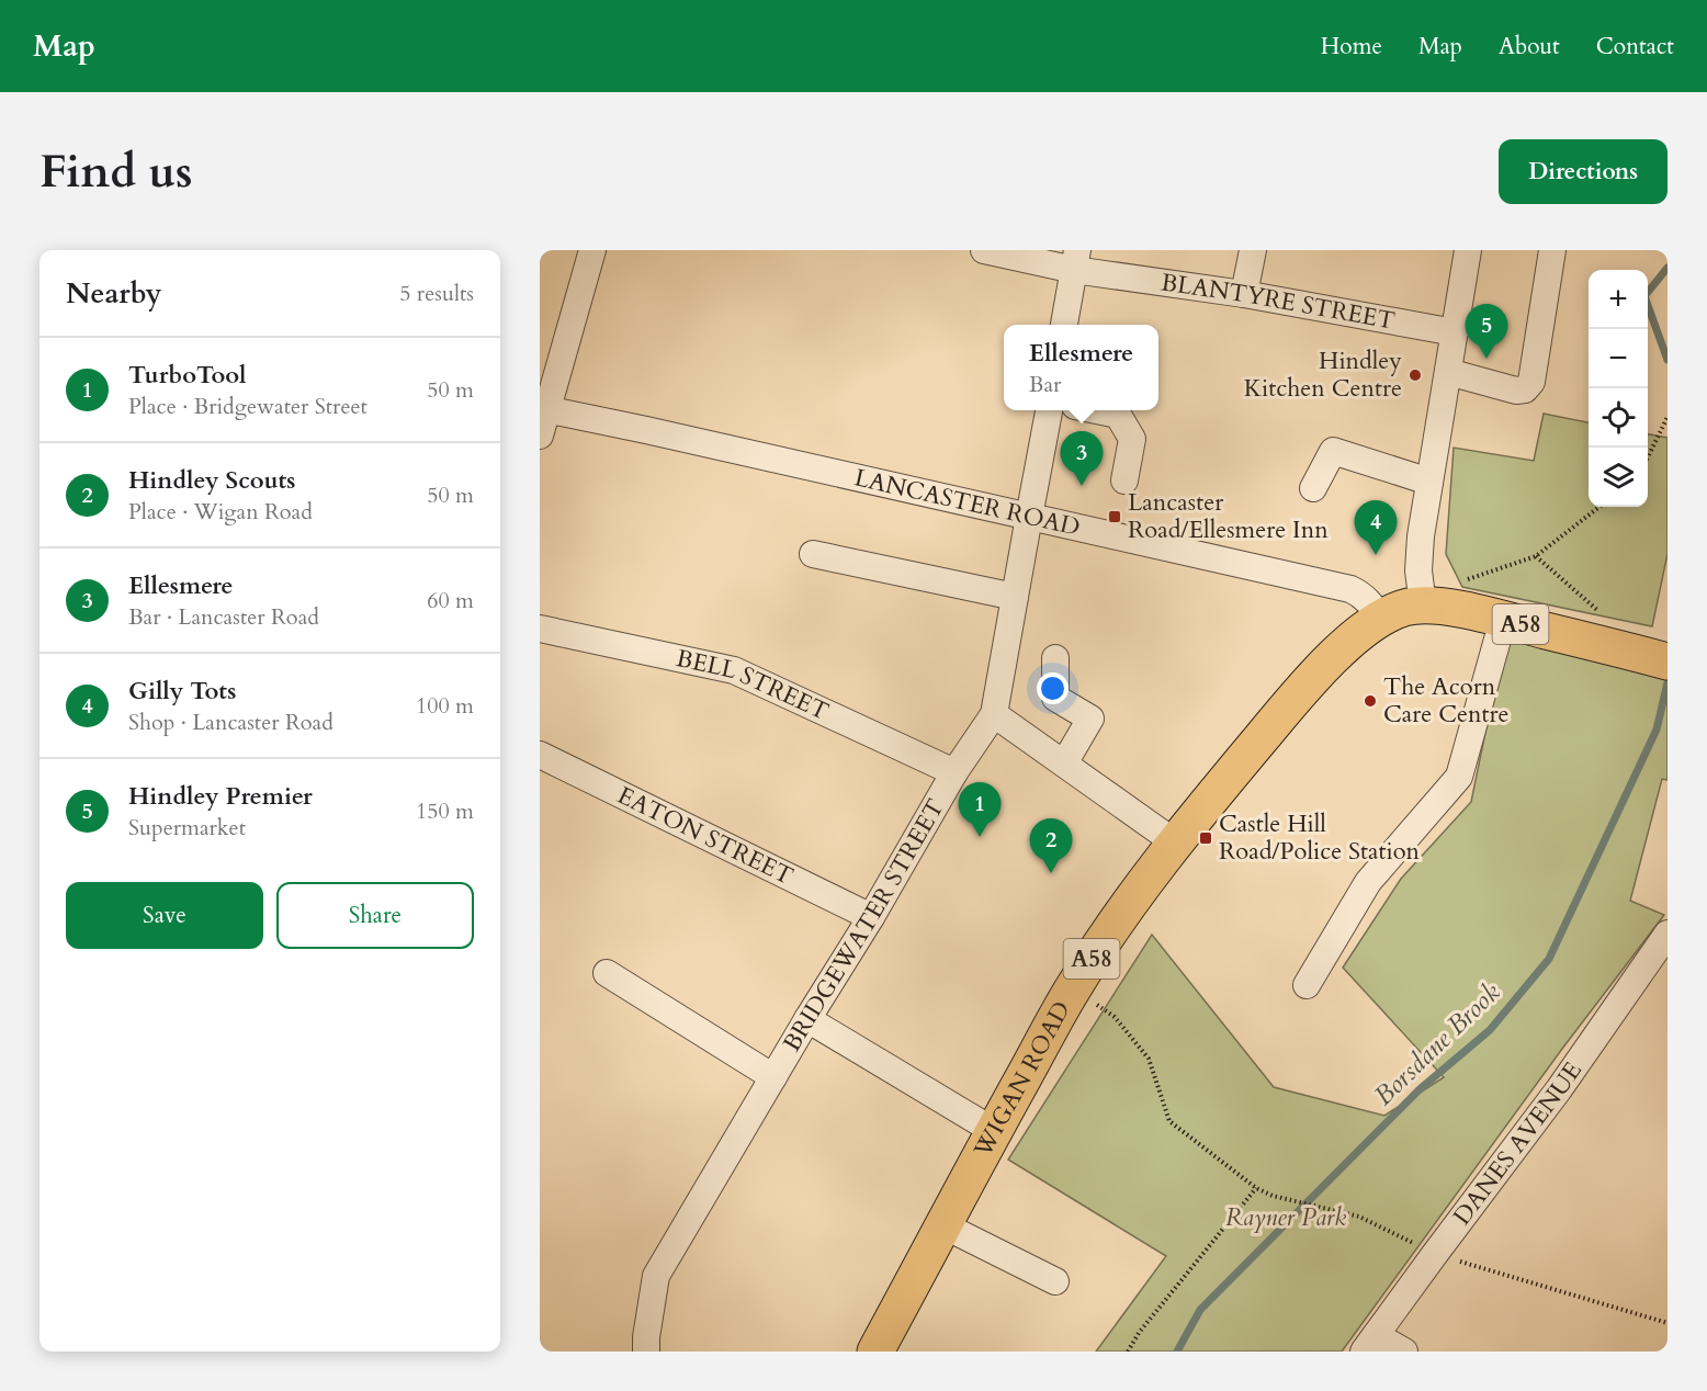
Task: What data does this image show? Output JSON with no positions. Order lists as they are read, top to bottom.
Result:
{
  "streets": {
    "highway": ["A58", "WIGAN ROAD"],
    "street": [
      "BLANTYRE STREET",
      "LANCASTER ROAD",
      "BELL STREET",
      "EATON STREET",
      "BRIDGEWATER STREET",
      "DANES AVENUE"
    ]
  },
  "crossings": [
    ["LANCASTER ROAD", "A58"],
    ["LANCASTER ROAD", "BRIDGEWATER STREET"],
    ["LANCASTER ROAD", "WIGAN ROAD"],
    ["A58", "WIGAN ROAD"],
    ["BELL STREET", "BRIDGEWATER STREET"],
    ["EATON STREET", "BRIDGEWATER STREET"]
  ],
  "water": ["Borsdane Brook"],
  "parks": ["Rayner Park"],
  "places": {
    "other": ["Hindley Kitchen Centre", "The Acorn Care Centre"],
    "transit": ["Lancaster Road/Ellesmere Inn", "Castle Hill Road/Police Station"]
  },
  "page": {
    "header": "Map",
    "nav": [
      "Home",
      "Map",
      "About",
      "Contact"
    ],
    "buttons": [
      "Directions",
      ["Save", "Share"]
    ],
    "title": "Find us",
    "heading": ["Nearby", "5 results"],
    "map_buttons": ["+", "−"],
    "pins": [
      "5",
      "3",
      "4",
      "1",
      "2"
    ],
    "popup": ["Ellesmere", "Bar"],
    "list": [
      {
        "mark": "1",
        "name": "TurboTool",
        "note": "Place · Bridgewater Street",
        "value": "50 m"
      },
      {
        "mark": "2",
        "name": "Hindley Scouts",
        "note": "Place · Wigan Road",
        "value": "50 m"
      },
      {
        "mark": "3",
        "name": "Ellesmere",
        "note": "Bar · Lancaster Road",
        "value": "60 m"
      },
      {
        "mark": "4",
        "name": "Gilly Tots",
        "note": "Shop · Lancaster Road",
        "value": "100 m"
      },
      {
        "mark": "5",
        "name": "Hindley Premier",
        "note": "Supermarket",
        "value": "150 m"
      }
    ]
  }
}
